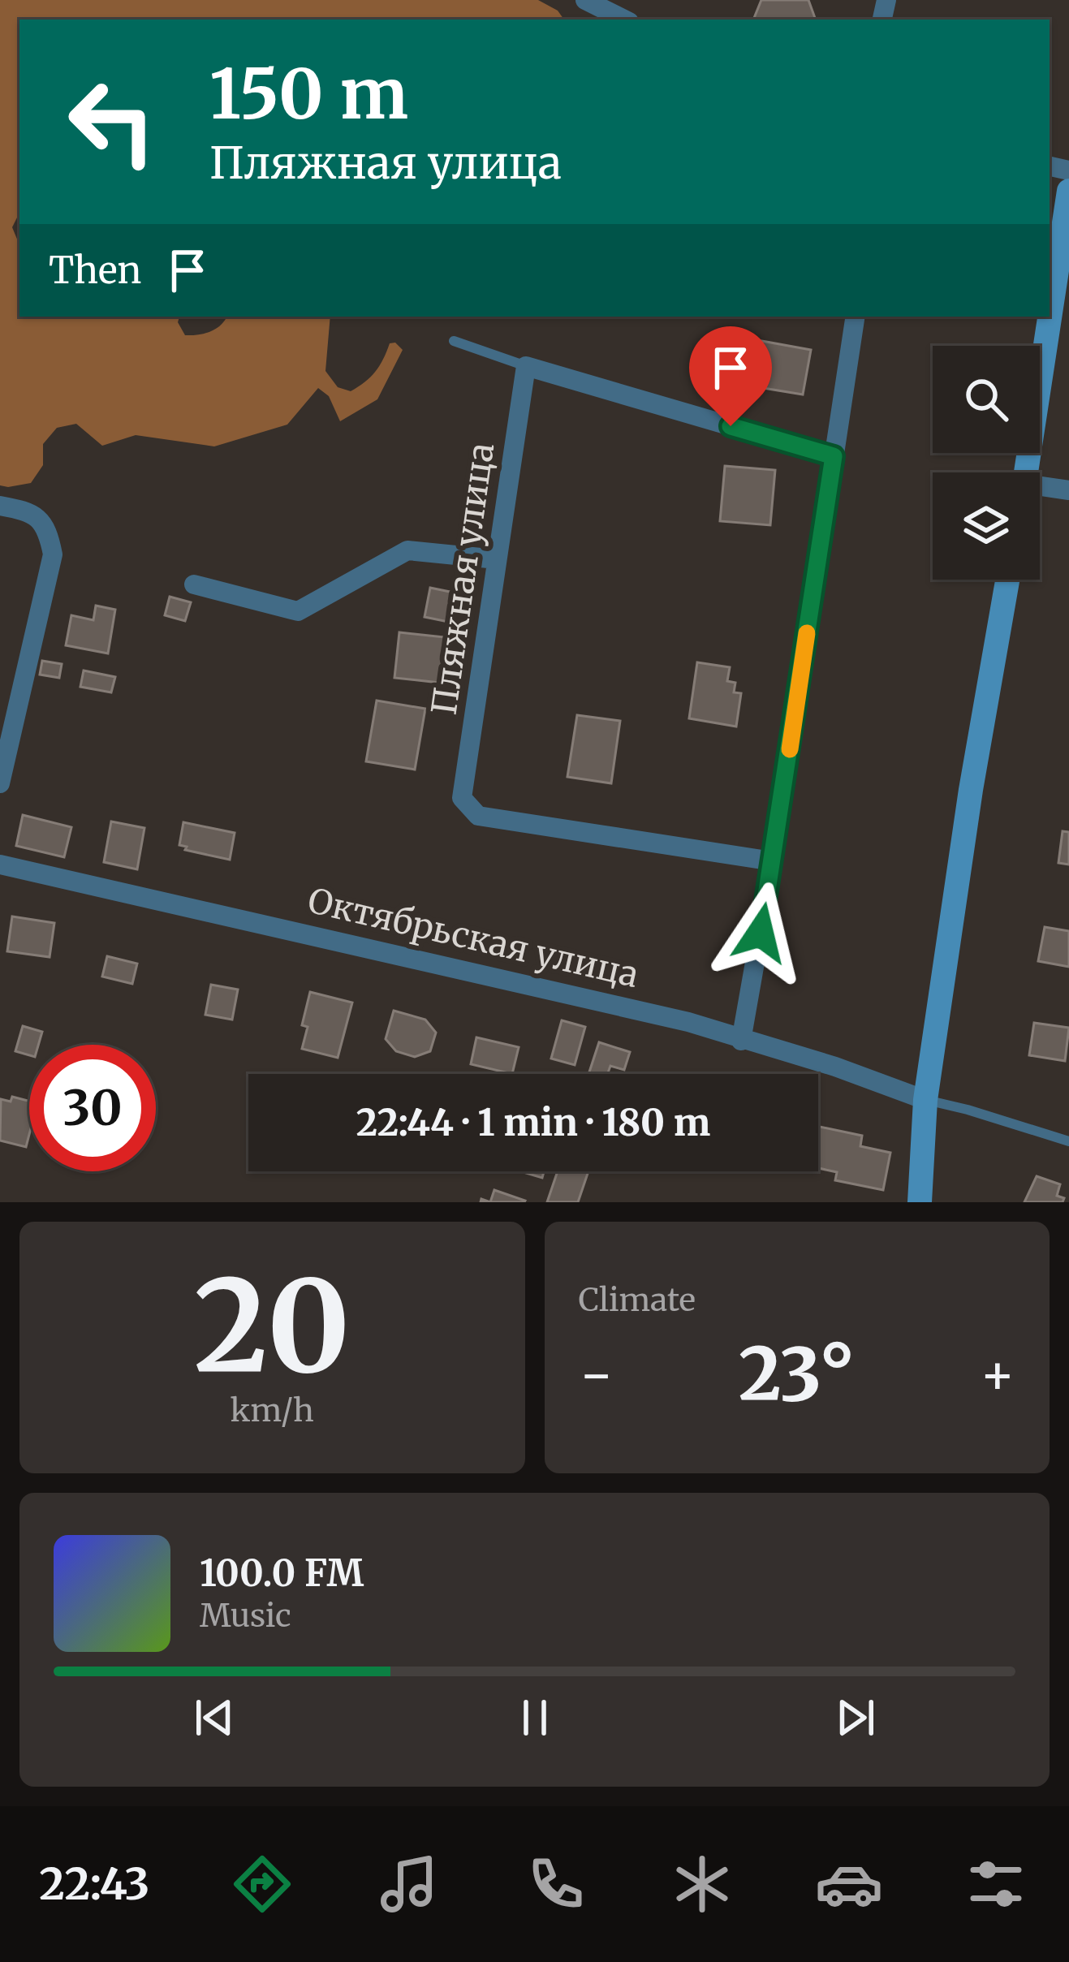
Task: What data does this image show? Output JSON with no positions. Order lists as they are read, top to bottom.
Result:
{
  "streets": {
    "street": ["Пляжная улица", "Октябрьская улица"]
  },
  "page": {
    "turn": ["150 m", "Пляжная улица"],
    "then": "Then",
    "limit": "30",
    "trip": "22:44 · 1 min · 180 m",
    "tile": [
      ["20", "km/h"],
      "Climate"
    ],
    "heat": ["−", "23°", "+"],
    "song": ["100.0 FM", "Music"],
    "tabs": "22:43"
  }
}
